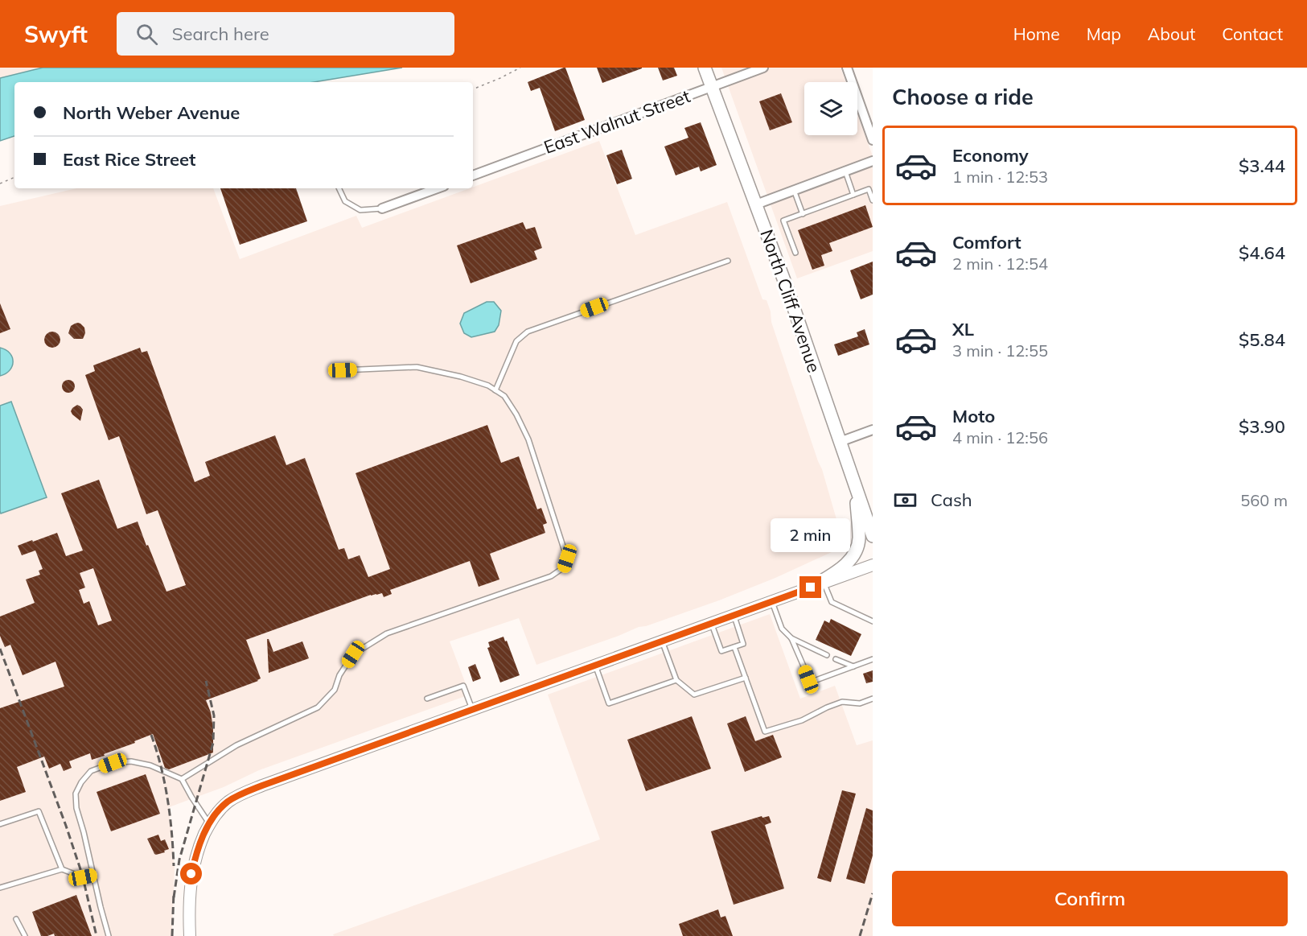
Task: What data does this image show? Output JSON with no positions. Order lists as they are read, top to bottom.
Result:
{
  "streets": {
    "main road": ["North Cliff Avenue"],
    "street": ["East Walnut Street"]
  },
  "crossings": [
    ["East Walnut Street", "North Cliff Avenue"]
  ],
  "page": {
    "header": "Swyft",
    "search": "Search here",
    "nav": [
      "Home",
      "Map",
      "About",
      "Contact"
    ],
    "heading": "Choose a ride",
    "banner": ["North Weber Avenue", "East Rice Street"],
    "list": [
      {
        "name": "Economy",
        "note": "1 min · 12:53",
        "value": "$3.44"
      },
      {
        "name": "Comfort",
        "note": "2 min · 12:54",
        "value": "$4.64"
      },
      {
        "name": "XL",
        "note": "3 min · 12:55",
        "value": "$5.84"
      },
      {
        "name": "Moto",
        "note": "4 min · 12:56",
        "value": "$3.90"
      }
    ],
    "pay": ["Cash", "560 m"],
    "bubble": "2 min",
    "buttons": "Confirm"
  }
}
